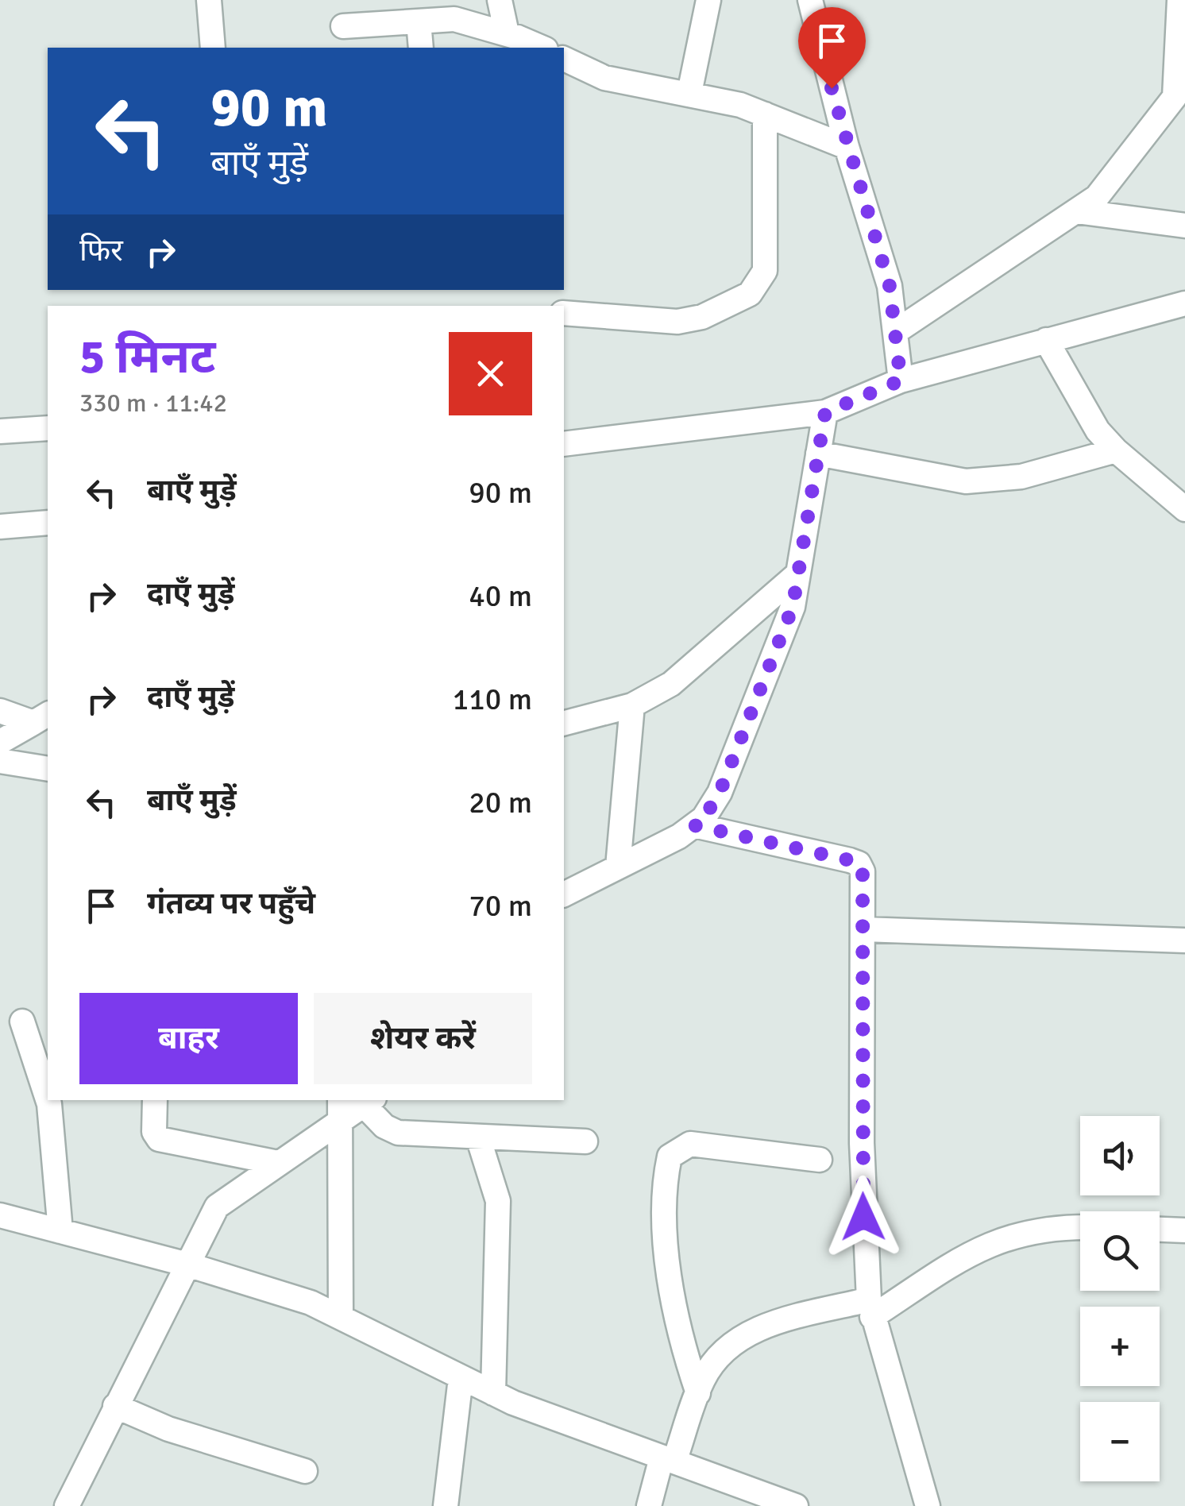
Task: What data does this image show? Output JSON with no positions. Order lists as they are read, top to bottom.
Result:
{
  "page": {
    "turn": ["90 m", "बाएँ मुड़ें"],
    "then": "फिर",
    "heading": ["5 मिनट", "330 m · 11:42"],
    "list": [
      {
        "name": "बाएँ मुड़ें",
        "value": "90 m"
      },
      {
        "name": "दाएँ मुड़ें",
        "value": "40 m"
      },
      {
        "name": "दाएँ मुड़ें",
        "value": "110 m"
      },
      {
        "name": "बाएँ मुड़ें",
        "value": "20 m"
      },
      {
        "name": "गंतव्य पर पहुँचे",
        "value": "70 m"
      }
    ],
    "buttons": ["बाहर", "शेयर करें"],
    "map_buttons": ["+", "−"]
  }
}
